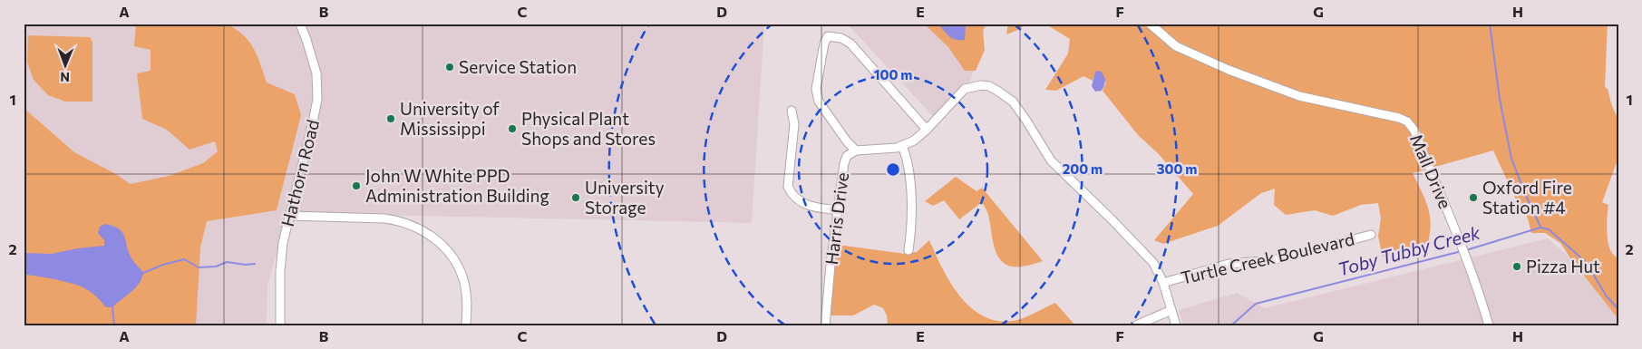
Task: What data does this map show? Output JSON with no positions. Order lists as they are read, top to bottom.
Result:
{
  "streets": {
    "street": [
      "Mall Drive",
      "Hathorn Road",
      "Harris Drive",
      "Turtle Creek Boulevard"
    ]
  },
  "crossings": [
    ["Harris Drive", "Turtle Creek Boulevard"]
  ],
  "water": ["Toby Tubby Creek"],
  "places": [
    "Service Station",
    "University of Mississippi",
    "Physical Plant Shops and Stores",
    "John W White PPD Administration Building",
    "University Storage",
    "Oxford Fire Station #4",
    "Pizza Hut"
  ],
  "north": "bottom",
  "grid": {
    "columns": [
      "A",
      "B",
      "C",
      "D",
      "E",
      "F",
      "G",
      "H"
    ],
    "rows": ["1", "2"]
  },
  "rings": ["100 m", "200 m", "300 m"]
}
